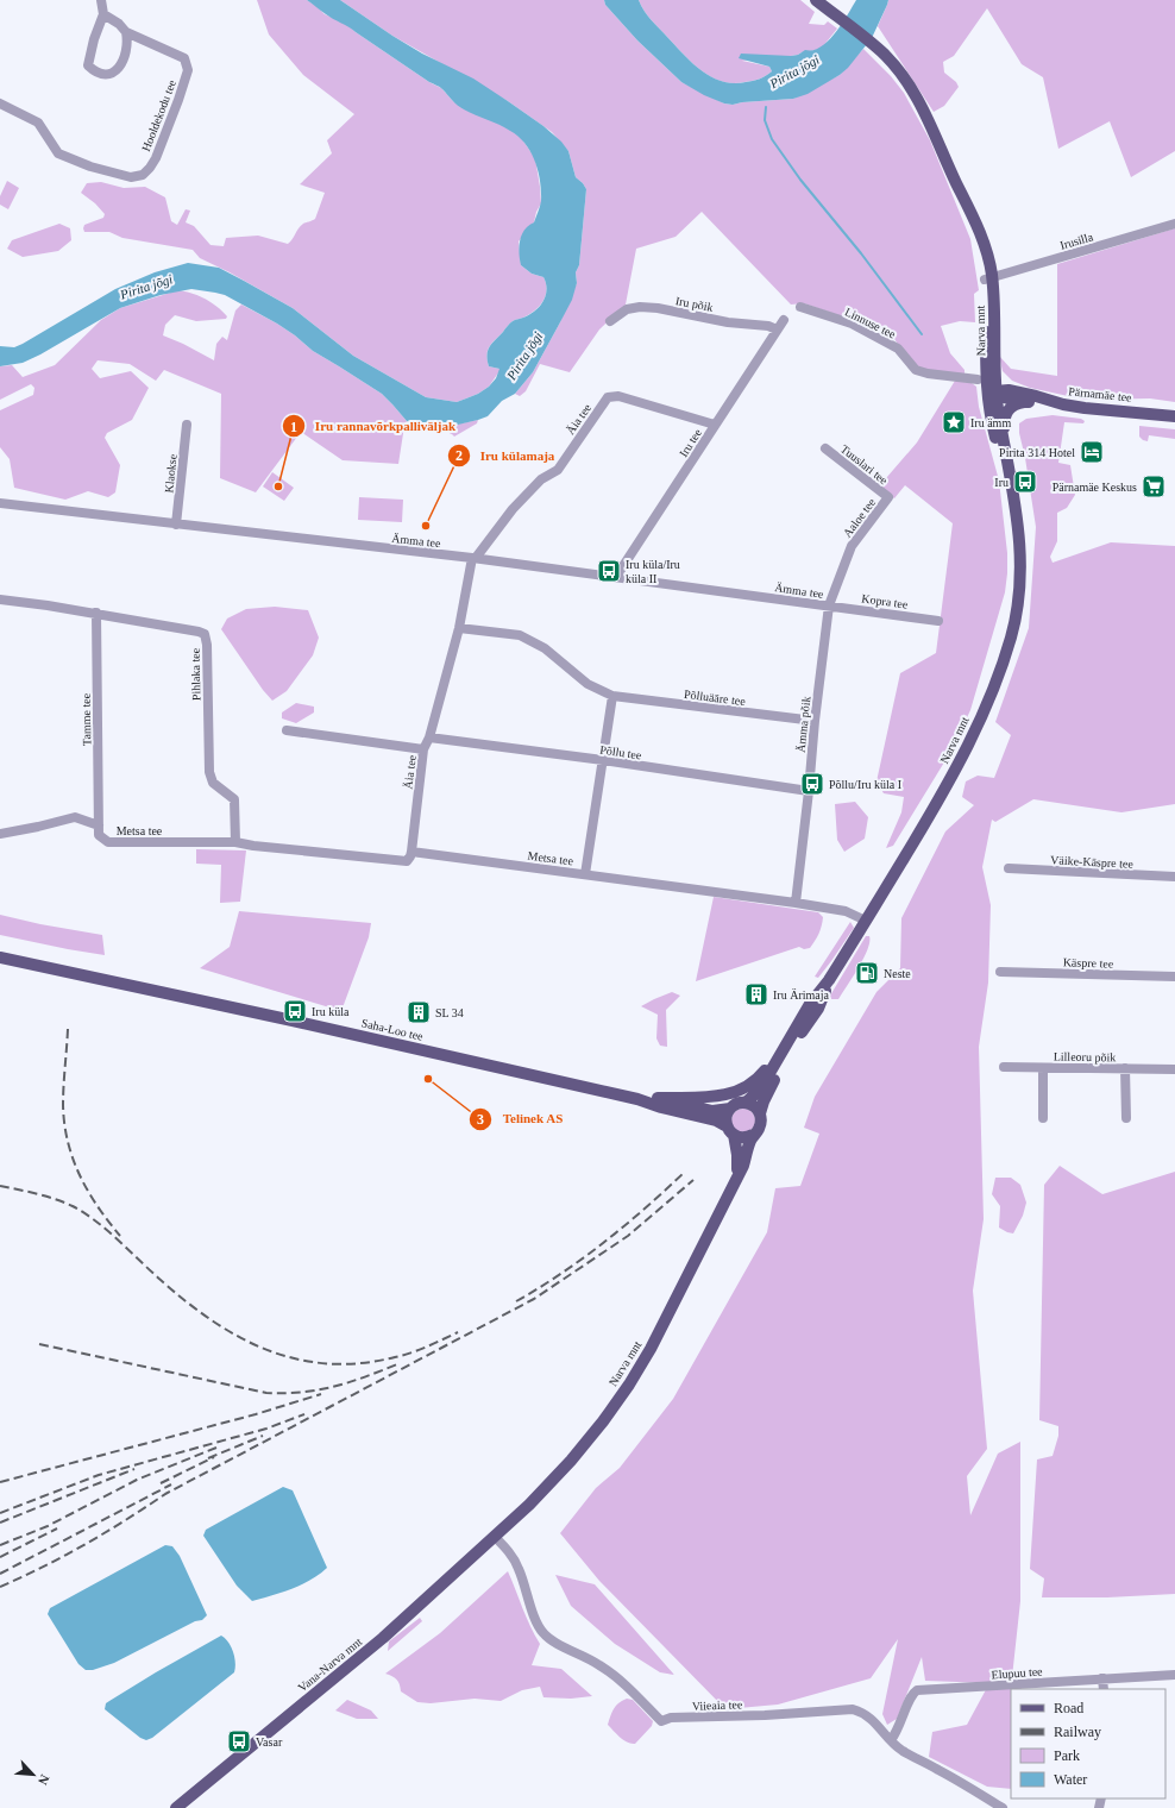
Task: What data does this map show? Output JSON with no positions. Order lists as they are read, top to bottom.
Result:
{
  "streets": {
    "main road": [
      "Narva mnt",
      "Pärnamäe tee",
      "Saha-Loo tee",
      "Vana-Narva mnt"
    ],
    "street": [
      "Hooldekodu tee",
      "Irusilla",
      "Iru põik",
      "Linnuse tee",
      "Äia tee",
      "Iru tee",
      "Tuuslari tee",
      "Klaokse",
      "Aaloe tee",
      "Ämma tee",
      "Kopra tee",
      "Pihlaka tee",
      "Põlluääre tee",
      "Tamme tee",
      "Ämma põik",
      "Põllu tee",
      "Metsa tee",
      "Väike-Käspre tee",
      "Käspre tee",
      "Lilleoru põik",
      "Elupuu tee",
      "Viieaia tee"
    ]
  },
  "crossings": [
    ["Irusilla", "Narva mnt"],
    ["Iru põik", "Iru tee"],
    ["Linnuse tee", "Narva mnt"],
    ["Linnuse tee", "Pärnamäe tee"],
    ["Narva mnt", "Pärnamäe tee"],
    ["Narva mnt", "Metsa tee"],
    ["Narva mnt", "Saha-Loo tee"],
    ["Narva mnt", "Vana-Narva mnt"],
    ["Narva mnt", "Viieaia tee"],
    ["Äia tee", "Iru tee"],
    ["Äia tee", "Ämma tee"],
    ["Äia tee", "Põlluääre tee"],
    ["Äia tee", "Põllu tee"],
    ["Äia tee", "Metsa tee"],
    ["Iru tee", "Ämma tee"],
    ["Tuuslari tee", "Aaloe tee"],
    ["Klaokse", "Ämma tee"],
    ["Aaloe tee", "Ämma tee"],
    ["Aaloe tee", "Kopra tee"],
    ["Aaloe tee", "Ämma põik"],
    ["Ämma tee", "Kopra tee"],
    ["Ämma tee", "Ämma põik"],
    ["Kopra tee", "Ämma põik"],
    ["Pihlaka tee", "Tamme tee"],
    ["Pihlaka tee", "Metsa tee"],
    ["Põlluääre tee", "Ämma põik"],
    ["Tamme tee", "Metsa tee"],
    ["Ämma põik", "Põllu tee"],
    ["Ämma põik", "Metsa tee"],
    ["Vana-Narva mnt", "Viieaia tee"],
    ["Elupuu tee", "Viieaia tee"]
  ],
  "water": ["Pirita jõgi"],
  "places": {
    "place": ["Iru ämm"],
    "hotel": ["Pirita 314 Hotel"],
    "bus stop": [
      "Iru",
      "Iru küla/Iru küla II",
      "Põllu/Iru küla I",
      "Iru küla",
      "Vasar"
    ],
    "other": ["Iru rannavõrkpalliväljak", "Iru külamaja", "Telinek AS"],
    "supermarket": ["Pärnamäe Keskus"],
    "fuel station": ["Neste"],
    "building": ["Iru Ärimaja", "SL 34"]
  },
  "legend": [
    "Road",
    "Railway",
    "Park",
    "Water"
  ],
  "north": "bottom right"
}
